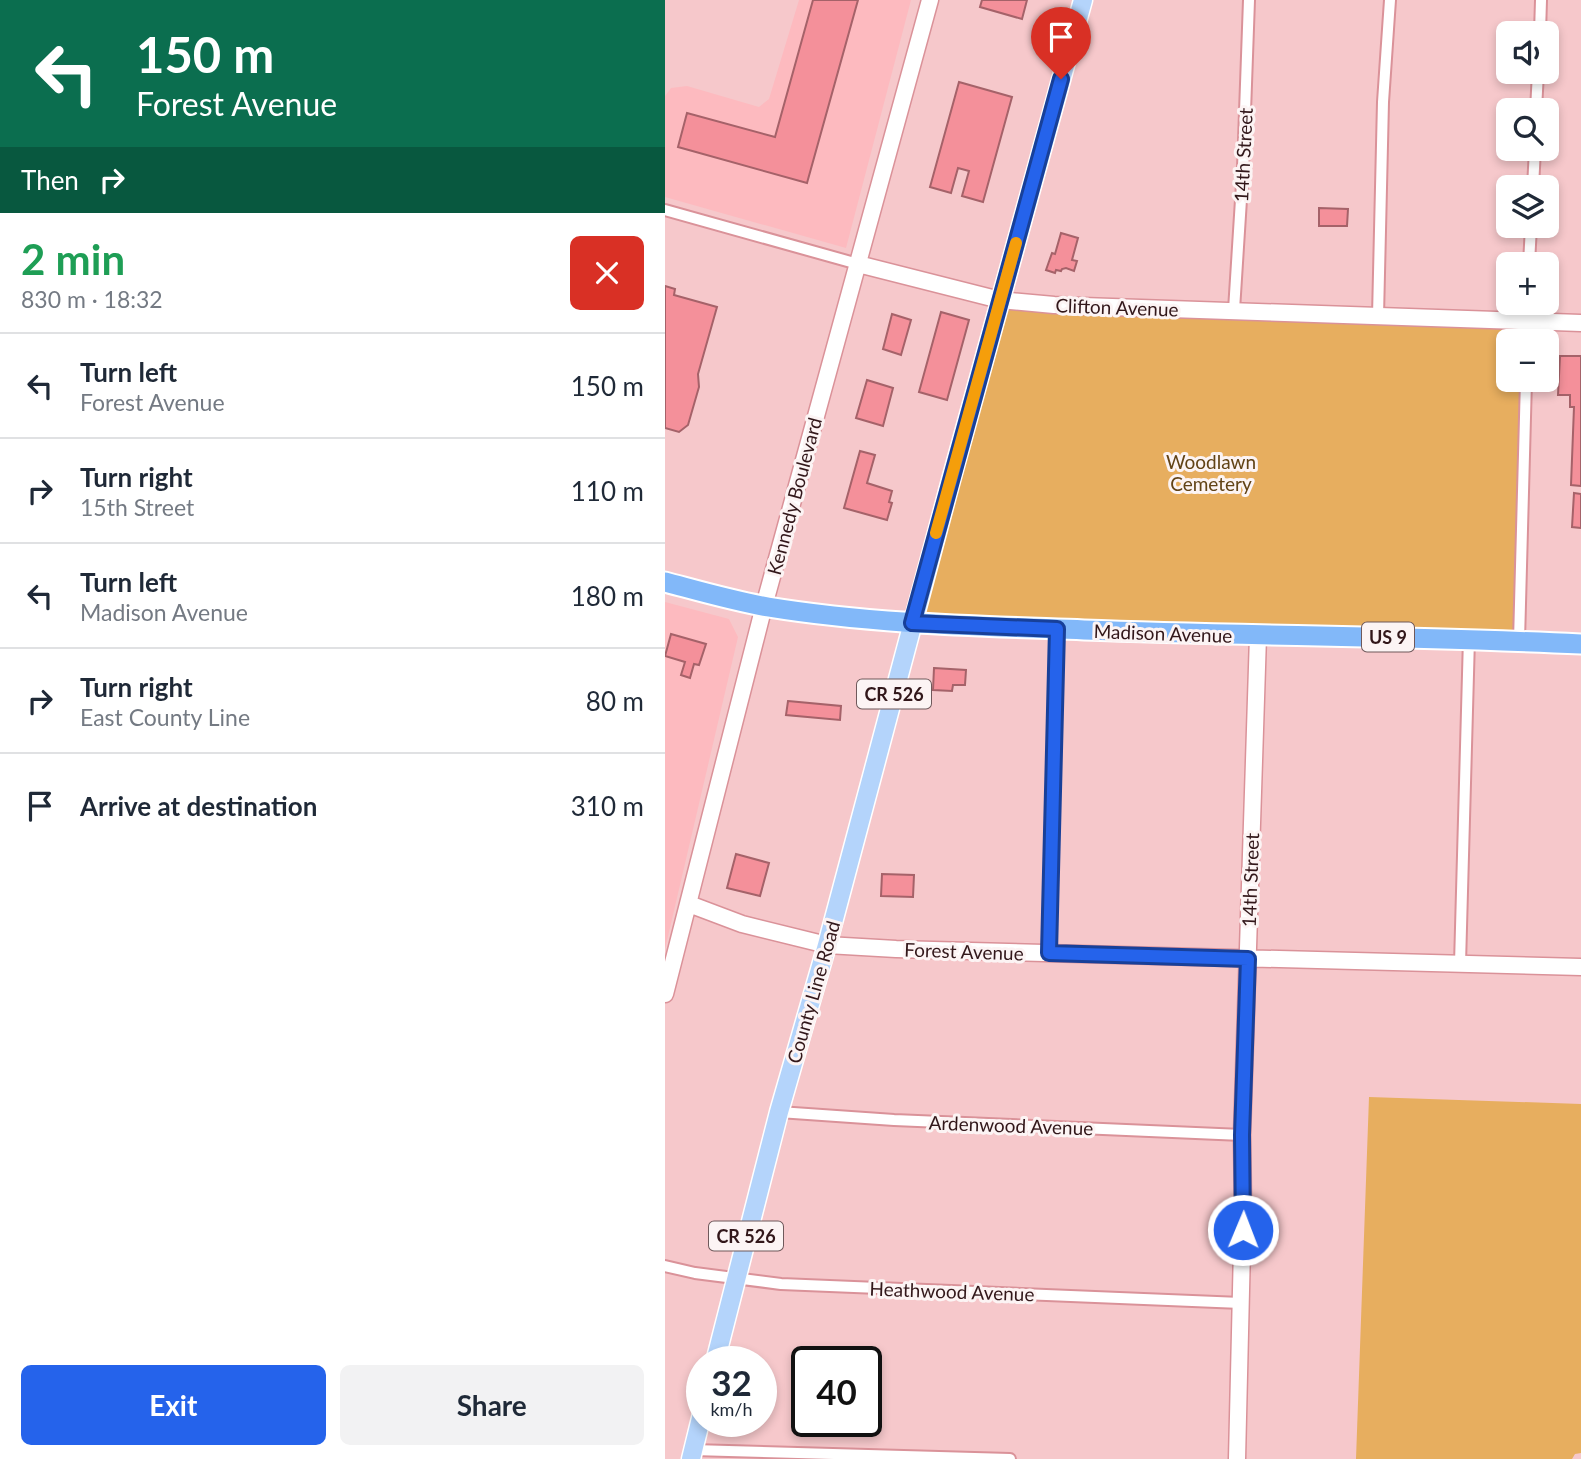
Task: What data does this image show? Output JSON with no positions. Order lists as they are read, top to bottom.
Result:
{
  "streets": {
    "highway": ["Madison Avenue", "US 9"],
    "main road": ["CR 526", "County Line Road"],
    "street": [
      "14th Street",
      "Clifton Avenue",
      "Kennedy Boulevard",
      "Forest Avenue",
      "Ardenwood Avenue",
      "Heathwood Avenue"
    ]
  },
  "crossings": [
    ["14th Street", "Clifton Avenue"],
    ["14th Street", "Madison Avenue"],
    ["14th Street", "Forest Avenue"],
    ["14th Street", "Ardenwood Avenue"],
    ["14th Street", "Heathwood Avenue"],
    ["Clifton Avenue", "Kennedy Boulevard"],
    ["Clifton Avenue", "CR 526"],
    ["Kennedy Boulevard", "Madison Avenue"],
    ["Kennedy Boulevard", "Forest Avenue"],
    ["Madison Avenue", "CR 526"],
    ["Madison Avenue", "County Line Road"],
    ["CR 526", "County Line Road"],
    ["Forest Avenue", "County Line Road"],
    ["County Line Road", "Ardenwood Avenue"],
    ["County Line Road", "Heathwood Avenue"]
  ],
  "parks": ["Woodlawn Cemetery"],
  "page": {
    "turn": ["150 m", "Forest Avenue"],
    "map_buttons": ["+", "−"],
    "then": "Then",
    "heading": ["2 min", "830 m · 18:32"],
    "list": [
      {
        "name": "Turn left",
        "note": "Forest Avenue",
        "value": "150 m"
      },
      {
        "name": "Turn right",
        "note": "15th Street",
        "value": "110 m"
      },
      {
        "name": "Turn left",
        "note": "Madison Avenue",
        "value": "180 m"
      },
      {
        "name": "Turn right",
        "note": "East County Line",
        "value": "80 m"
      },
      {
        "name": "Arrive at destination",
        "value": "310 m"
      }
    ],
    "speed": "32 km/h",
    "limit": "40",
    "buttons": ["Exit", "Share"]
  }
}
